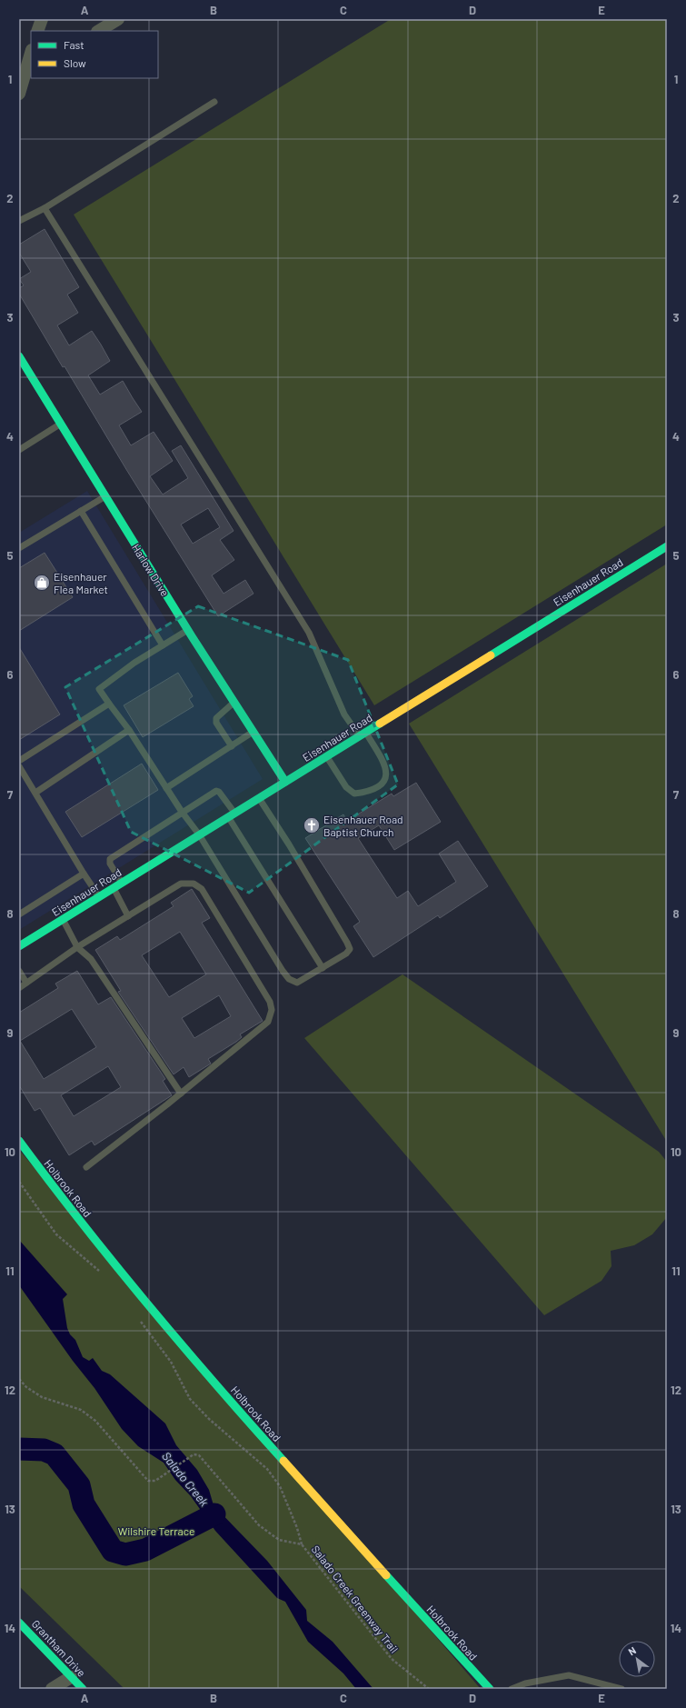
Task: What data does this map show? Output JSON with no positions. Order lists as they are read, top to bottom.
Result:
{
  "streets": {
    "street": [
      "Harlow Drive",
      "Eisenhauer Road",
      "Holbrook Road",
      "Grantham Drive"
    ],
    "path": ["Salado Creek Greenway Trail"]
  },
  "crossings": [
    ["Harlow Drive", "Eisenhauer Road"]
  ],
  "water": ["Salado Creek"],
  "parks": ["Wilshire Terrace"],
  "places": {
    "shop": ["Eisenhauer Flea Market"],
    "church": ["Eisenhauer Road Baptist Church"]
  },
  "legend": ["Fast", "Slow"],
  "north": "top left",
  "grid": {
    "columns": [
      "A",
      "B",
      "C",
      "D",
      "E"
    ],
    "rows": [
      "1",
      "2",
      "3",
      "4",
      "5",
      "6",
      "7",
      "8",
      "9",
      "10",
      "11",
      "12",
      "13",
      "14"
    ]
  }
}
